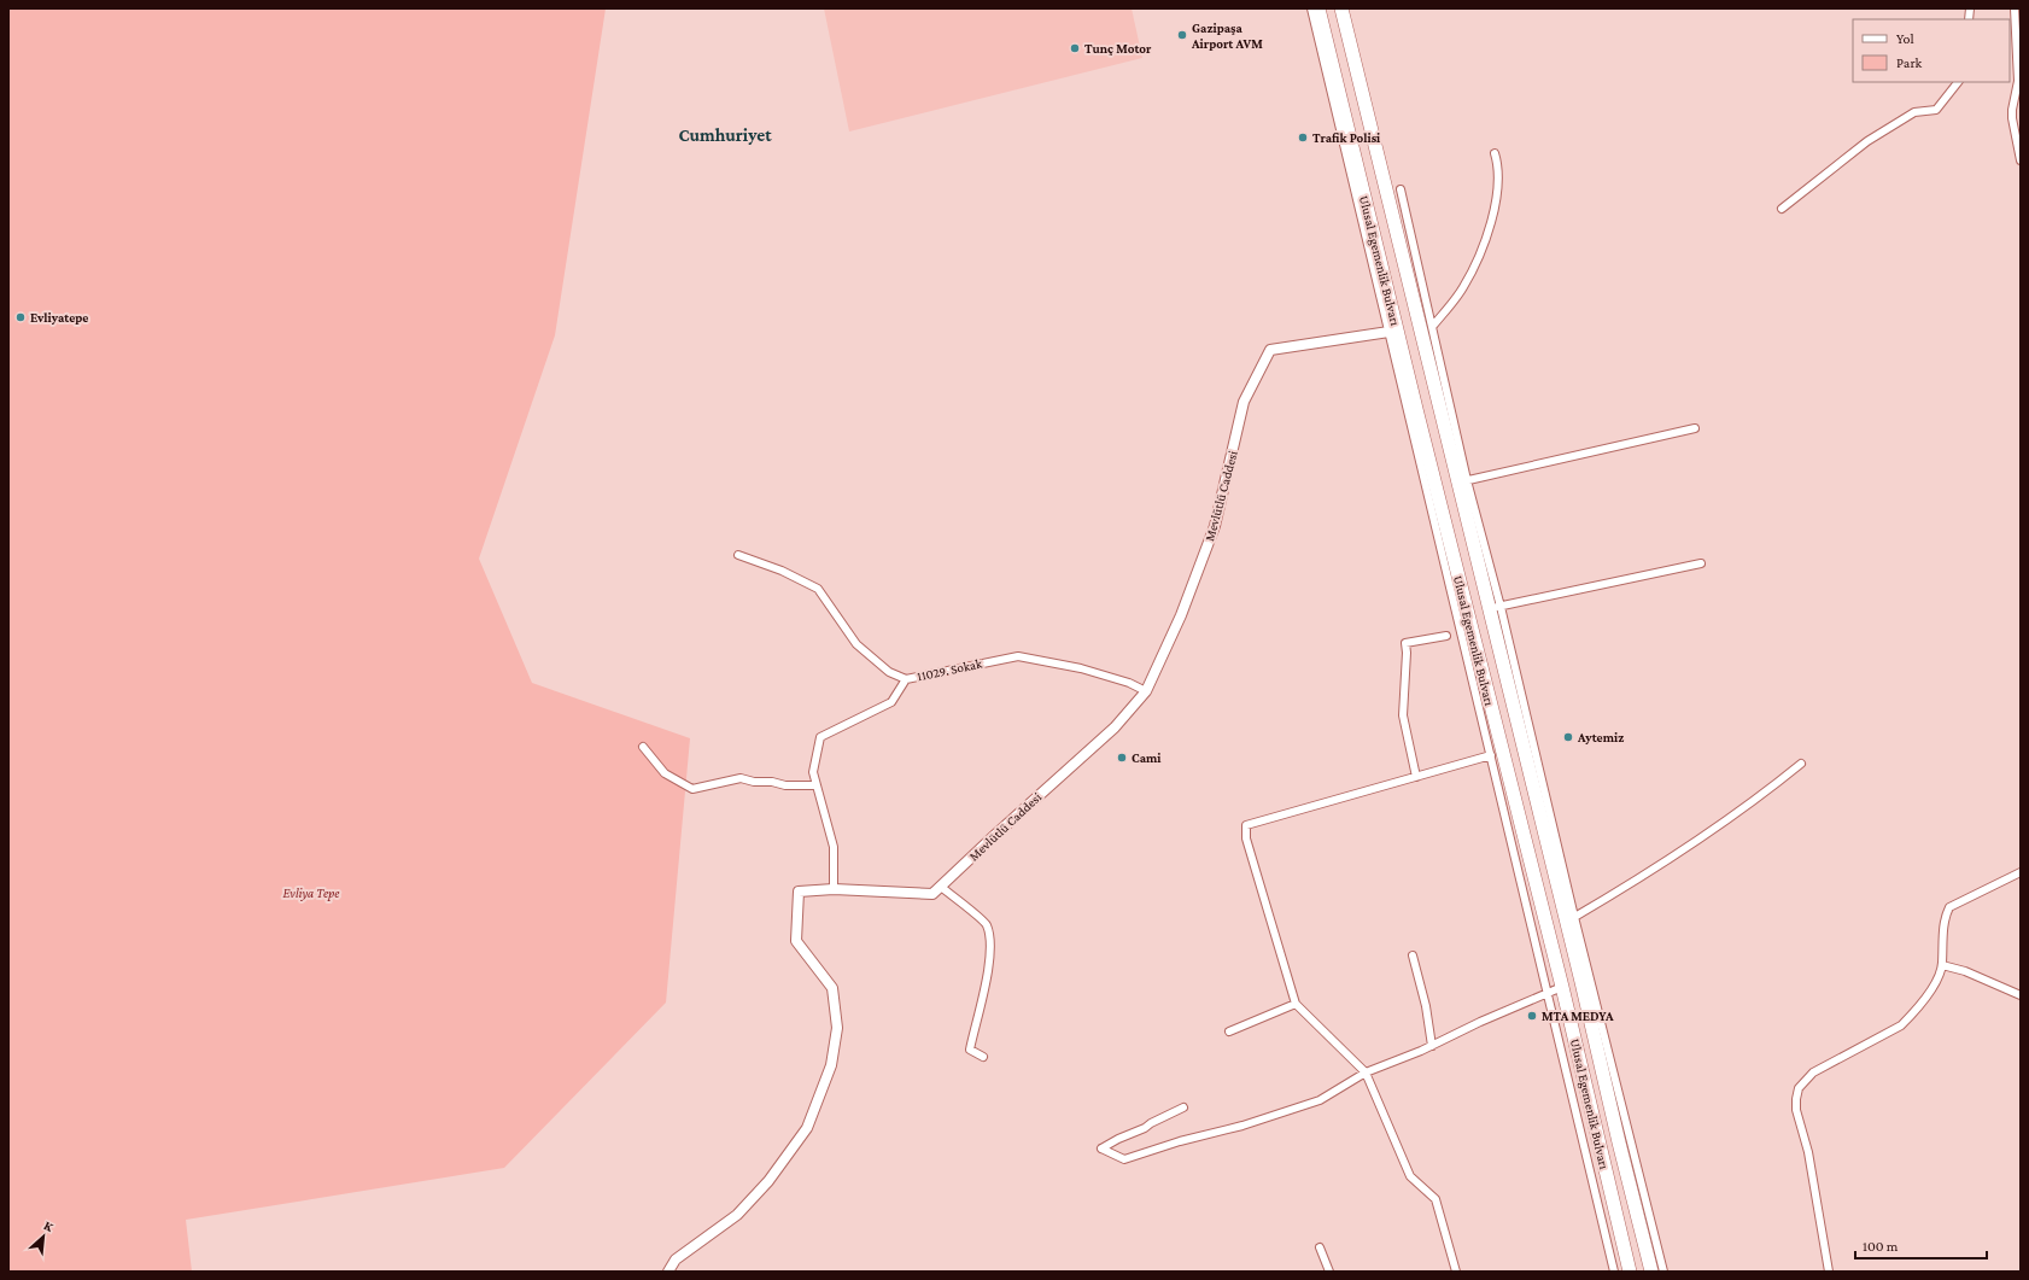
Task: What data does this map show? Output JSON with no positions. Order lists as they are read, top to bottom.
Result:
{
  "streets": {
    "highway": ["Ulusal Egemenlik Bulvarı"],
    "street": ["Mevlütlü Caddesi", "11029. Sokak"]
  },
  "crossings": [
    ["Ulusal Egemenlik Bulvarı", "Mevlütlü Caddesi"],
    ["Mevlütlü Caddesi", "11029. Sokak"]
  ],
  "districts": ["Cumhuriyet"],
  "parks": ["Evliya Tepe"],
  "places": [
    "Gazipaşa Airport AVM",
    "Tunç Motor",
    "Trafik Polisi",
    "Evliyatepe",
    "Aytemiz",
    "Cami",
    "MTA MEDYA"
  ],
  "legend": ["Yol", "Park"],
  "scale_bar": "100 m",
  "north": "top right"
}
